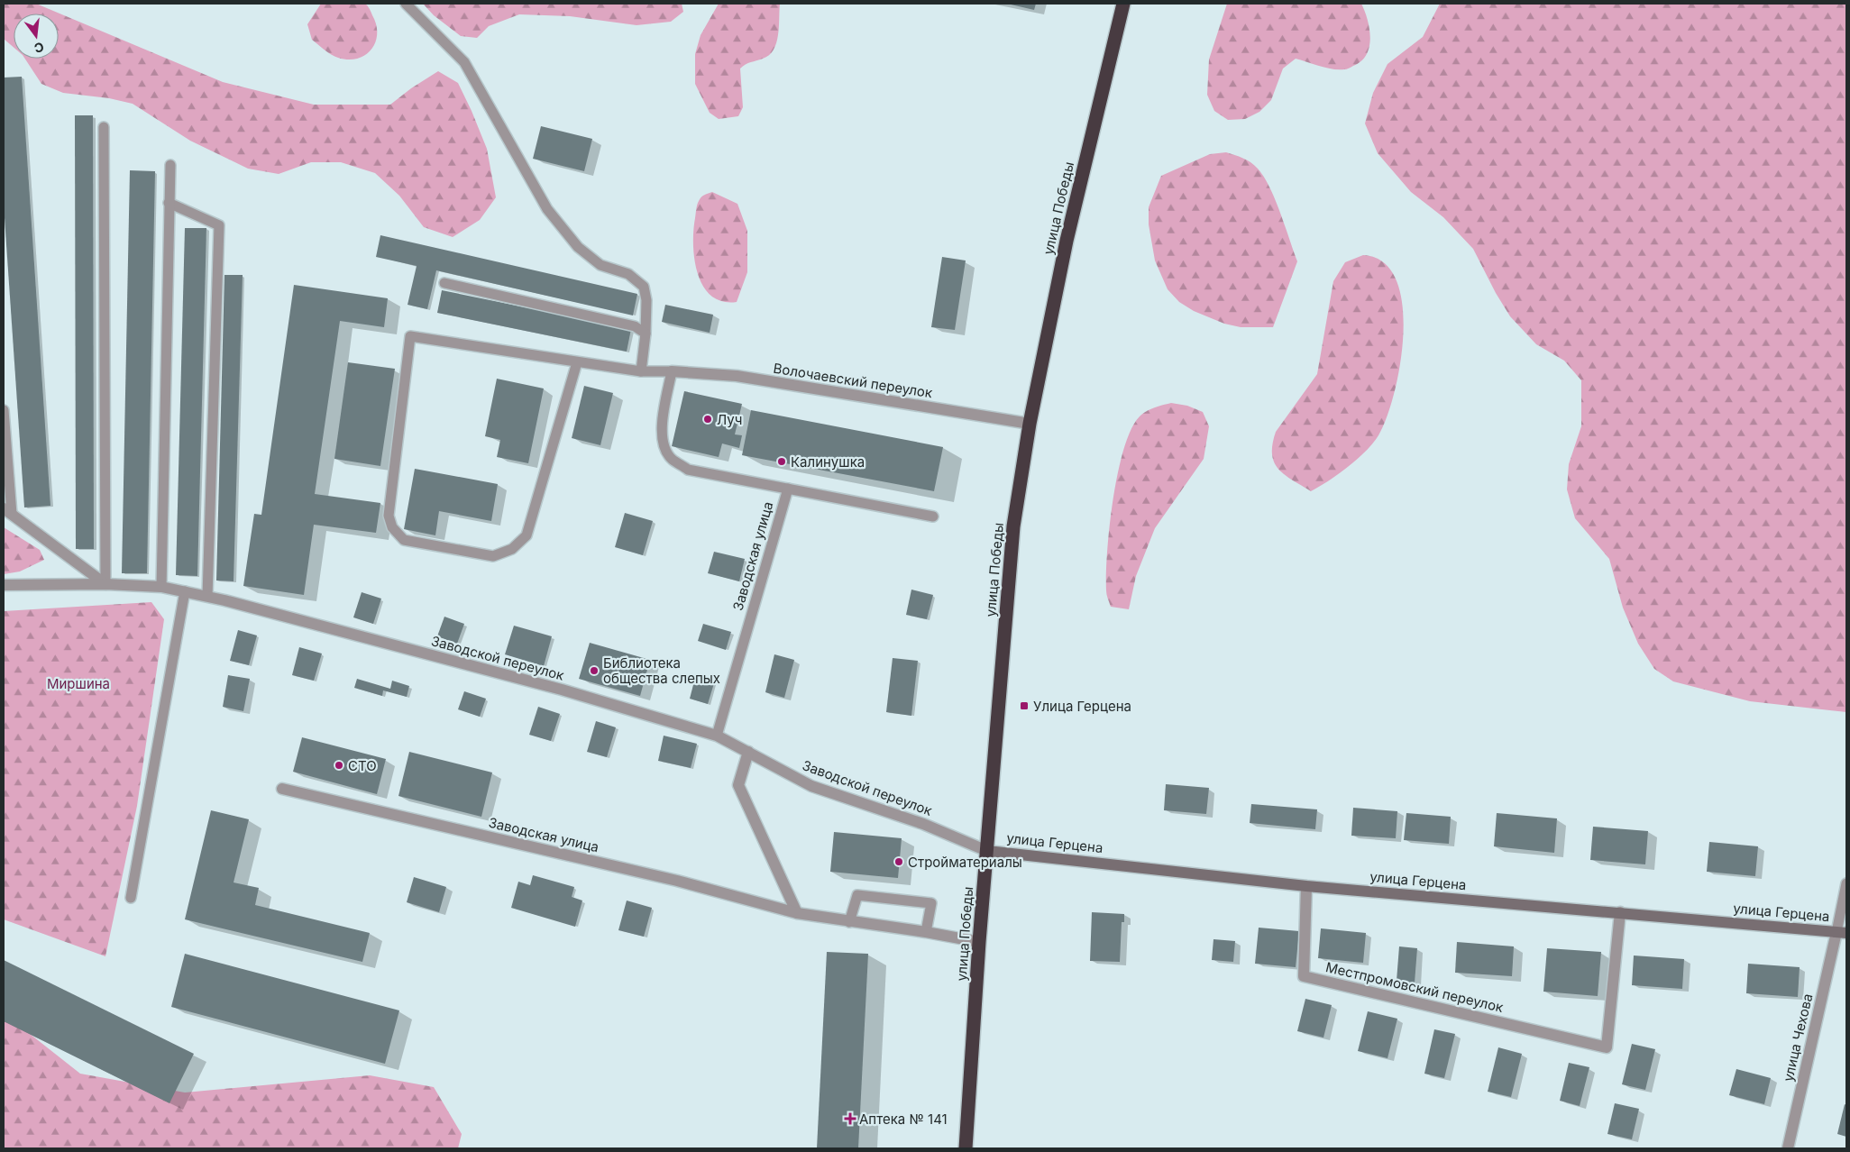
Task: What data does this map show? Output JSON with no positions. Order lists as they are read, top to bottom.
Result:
{
  "streets": {
    "highway": ["улица Победы"],
    "street": [
      "Волочаевский переулок",
      "Заводская улица",
      "Заводской переулок",
      "улица Герцена",
      "Местпромовский переулок",
      "улица Чехова"
    ]
  },
  "crossings": [
    ["улица Победы", "Волочаевский переулок"],
    ["улица Победы", "Заводская улица"],
    ["улица Победы", "Заводской переулок"],
    ["улица Победы", "улица Герцена"],
    ["Заводская улица", "Заводской переулок"],
    ["Заводской переулок", "улица Герцена"],
    ["улица Герцена", "Местпромовский переулок"],
    ["улица Герцена", "улица Чехова"]
  ],
  "parks": ["Миршина"],
  "places": {
    "other": [
      "Луч",
      "Калинушка",
      "Библиотека общества слепых",
      "СТО",
      "Стройматериалы"
    ],
    "transit": ["Улица Герцена"],
    "health": ["Аптека № 141"]
  },
  "north": "bottom"
}
